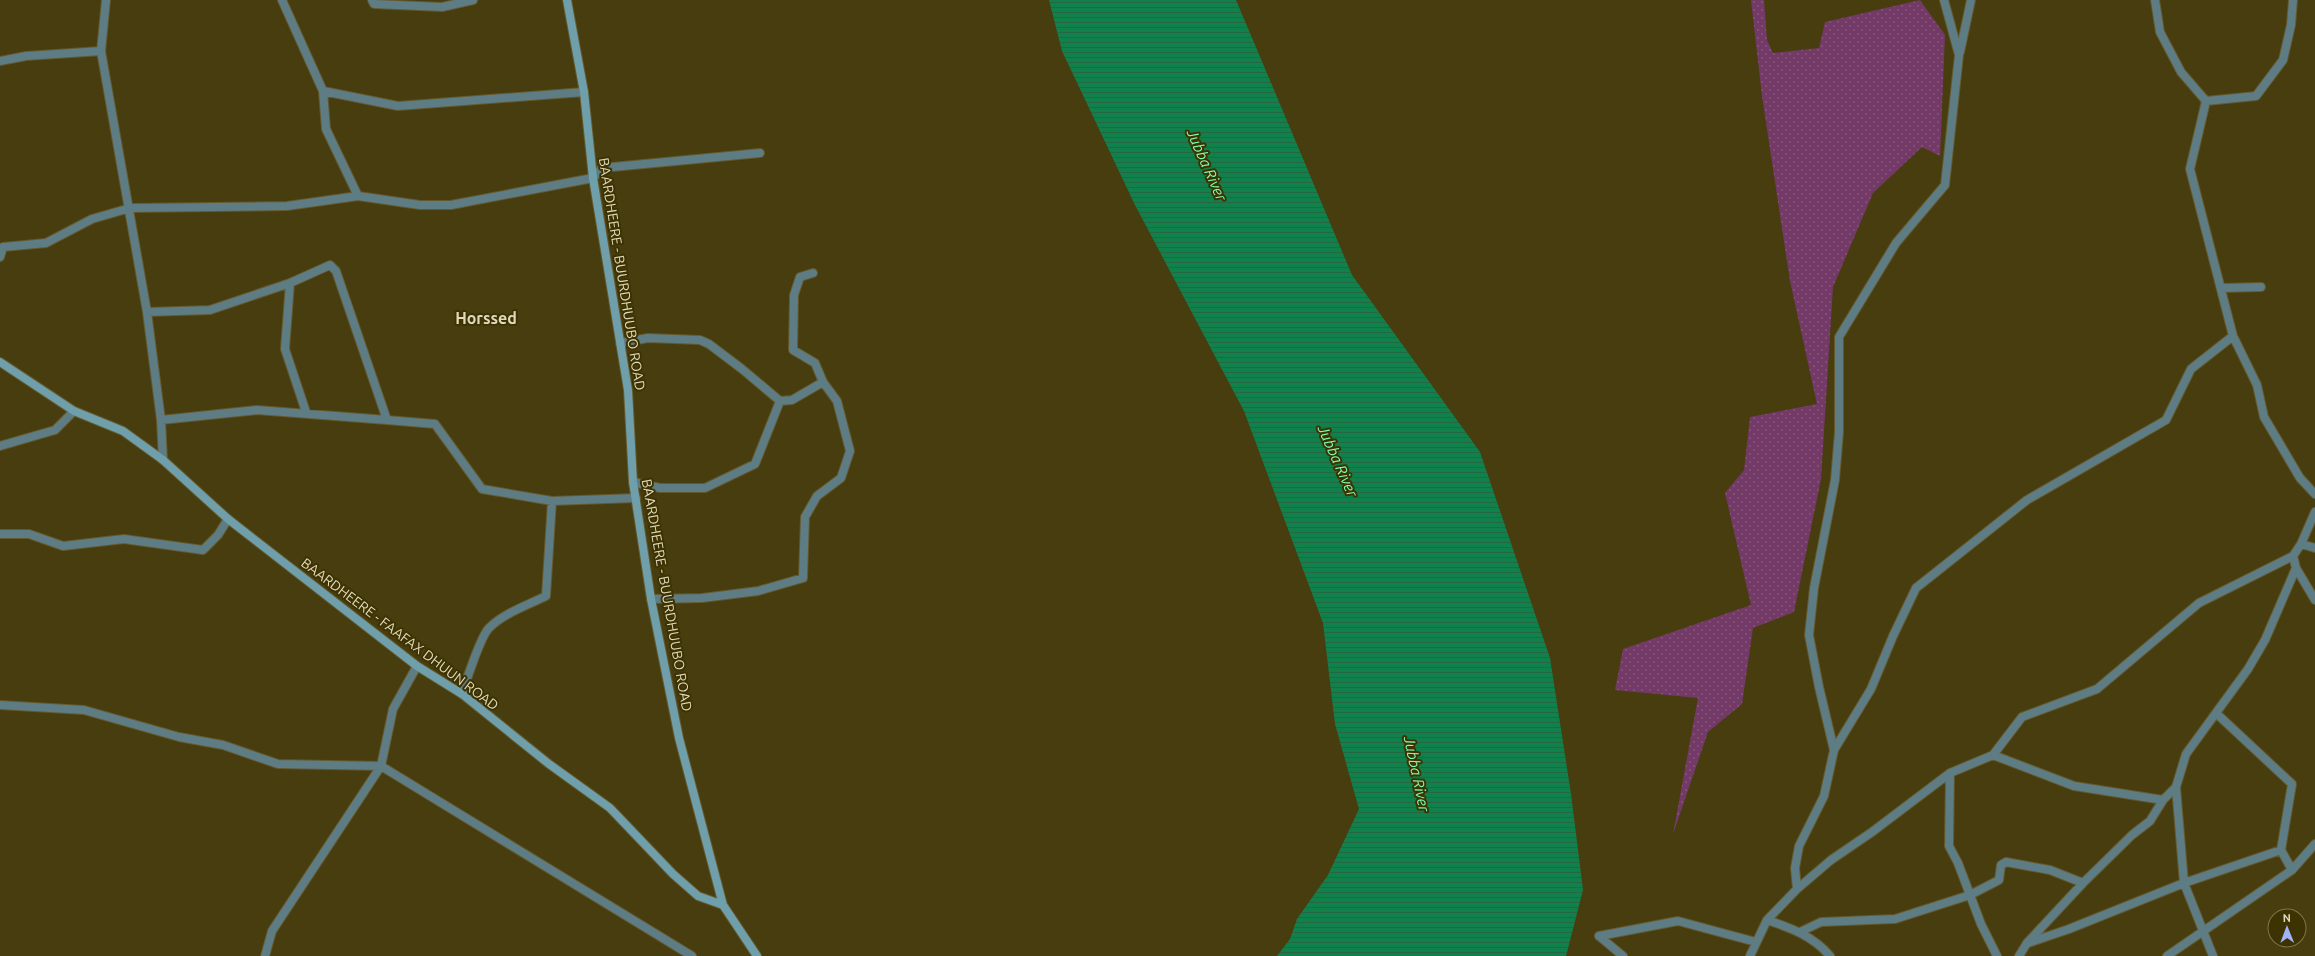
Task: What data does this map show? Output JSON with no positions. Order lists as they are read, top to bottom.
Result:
{
  "streets": {
    "main road": ["BAARDHEERE - BUURDHUUBO ROAD", "BAARDHEERE - FAAFAX DHUUN ROAD"]
  },
  "crossings": [
    ["BAARDHEERE - BUURDHUUBO ROAD", "BAARDHEERE - FAAFAX DHUUN ROAD"]
  ],
  "districts": ["Horssed"],
  "water": ["Jubba River"],
  "north": "top"
}
